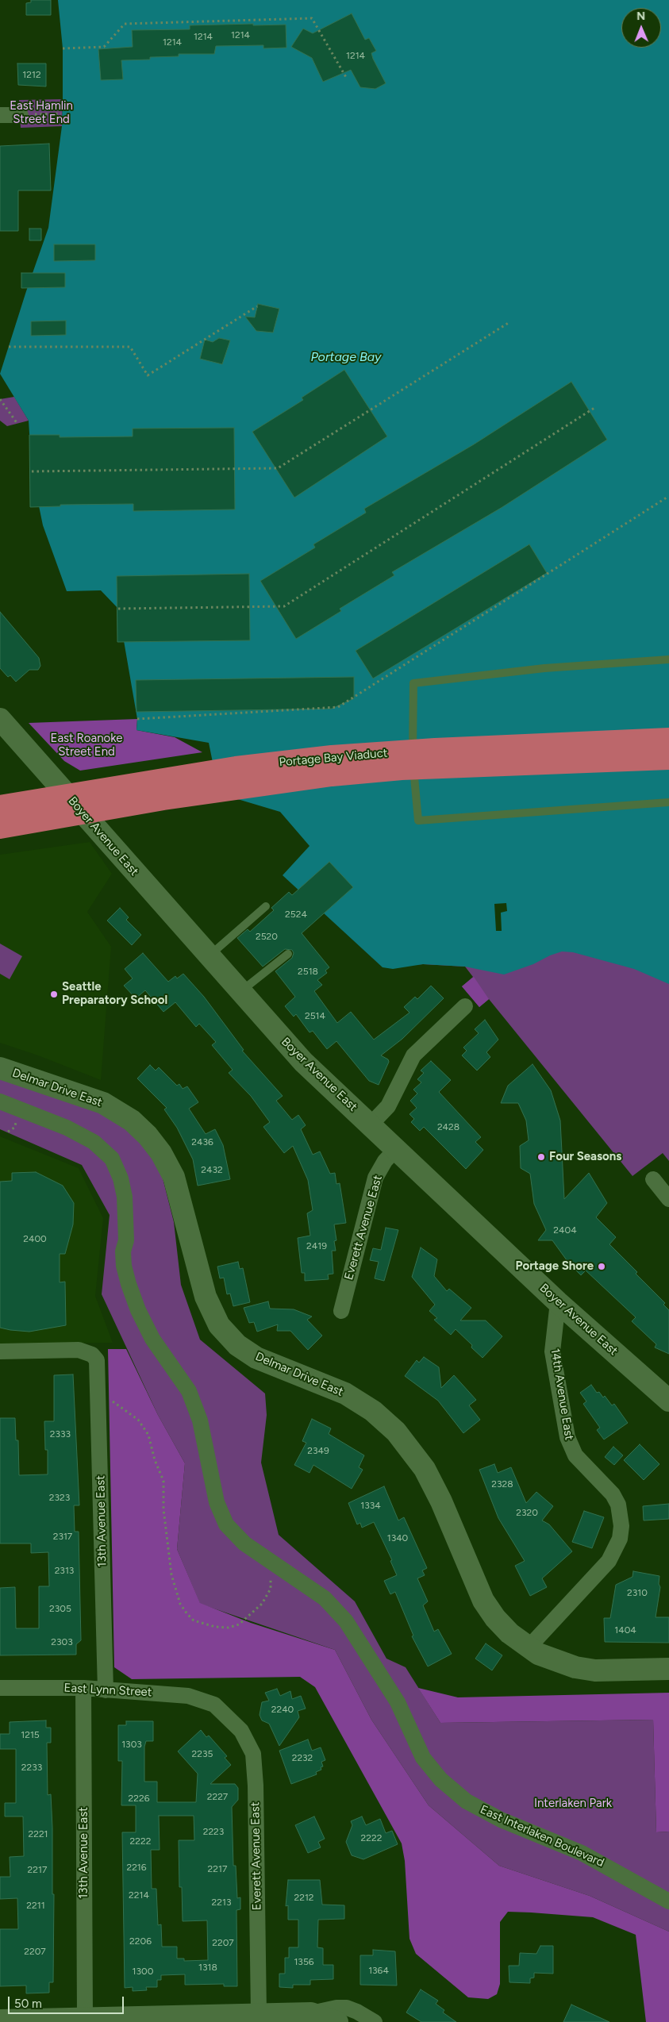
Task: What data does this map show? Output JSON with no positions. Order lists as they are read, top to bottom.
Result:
{
  "streets": {
    "highway": ["Portage Bay Viaduct"],
    "street": [
      "Boyer Avenue East",
      "Delmar Drive East",
      "Everett Avenue East",
      "14th Avenue East",
      "13th Avenue East",
      "East Lynn Street",
      "East Interlaken Boulevard"
    ]
  },
  "crossings": [
    ["Boyer Avenue East", "Everett Avenue East"],
    ["Boyer Avenue East", "14th Avenue East"],
    ["Delmar Drive East", "14th Avenue East"],
    ["Everett Avenue East", "East Lynn Street"],
    ["13th Avenue East", "East Lynn Street"]
  ],
  "water": ["Portage Bay"],
  "parks": ["East Hamlin Street End", "East Roanoke Street End", "Interlaken Park"],
  "places": ["Seattle Preparatory School", "Four Seasons", "Portage Shore"],
  "house_numbers": [
    "1214",
    "1214",
    "1214",
    "1214",
    "1212",
    "2524",
    "2520",
    "2518",
    "2514",
    "2428",
    "2436",
    "2432",
    "2404",
    "2400",
    "2419",
    "2333",
    "2349",
    "2328",
    "2323",
    "1334",
    "2320",
    "2317",
    "1340",
    "2313",
    "2310",
    "2305",
    "1404",
    "2303",
    "2240",
    "1215",
    "1303",
    "2235",
    "2232",
    "2233",
    "2227",
    "2226",
    "2223",
    "2221",
    "2222",
    "2222",
    "2216",
    "2217",
    "2217",
    "2214",
    "2212",
    "2213",
    "2211",
    "2206",
    "2207",
    "2207",
    "1356",
    "1318",
    "1364",
    "1300"
  ],
  "scale_bar": "50 m",
  "north": "top"
}
